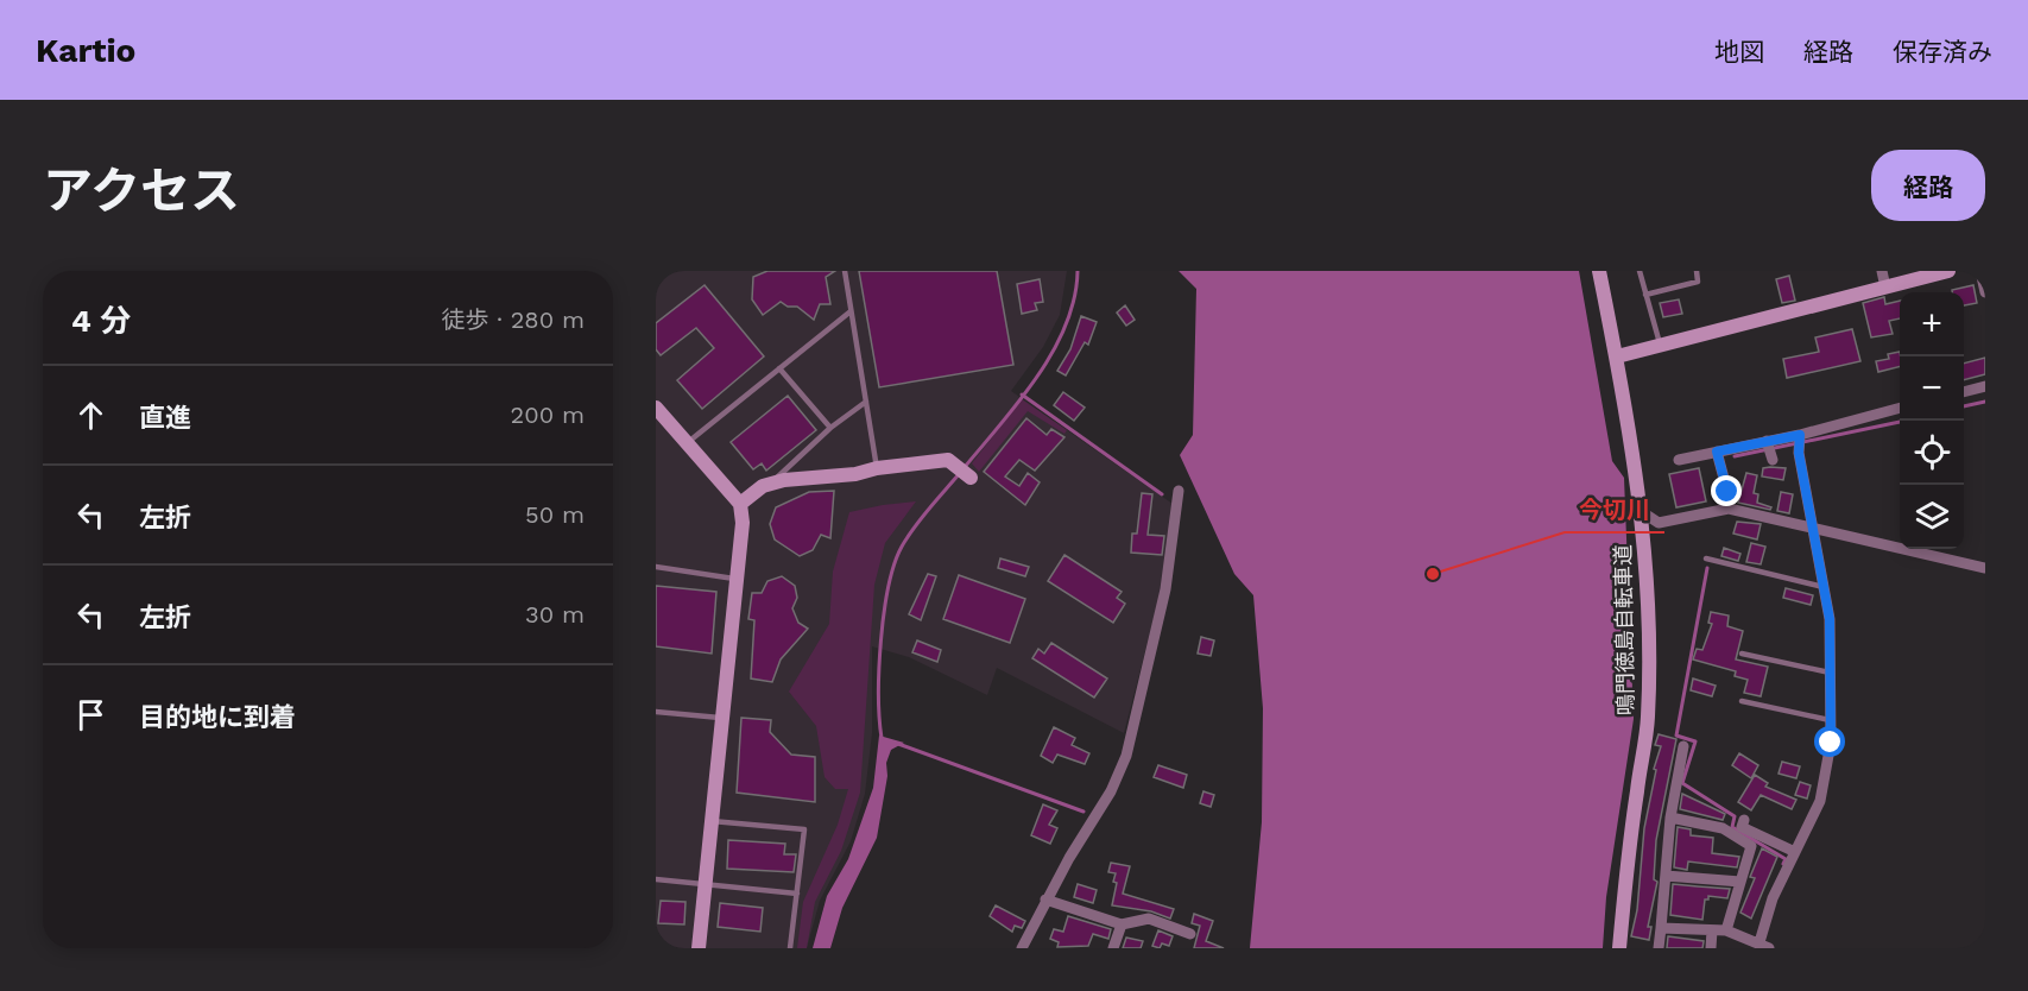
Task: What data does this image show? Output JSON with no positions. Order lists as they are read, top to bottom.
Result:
{
  "streets": {
    "street": ["鳴門徳島自転車道"]
  },
  "places": ["今切川"],
  "page": {
    "header": "Kartio",
    "nav": ["地図", "経路", "保存済み"],
    "title": "アクセス",
    "buttons": "経路",
    "heading": ["4 分", "徒歩 · 280 m"],
    "map_buttons": ["+", "−"],
    "list": [
      ["直進", "200 m"],
      ["左折", "50 m"],
      ["左折", "30 m"],
      "目的地に到着"
    ]
  }
}
